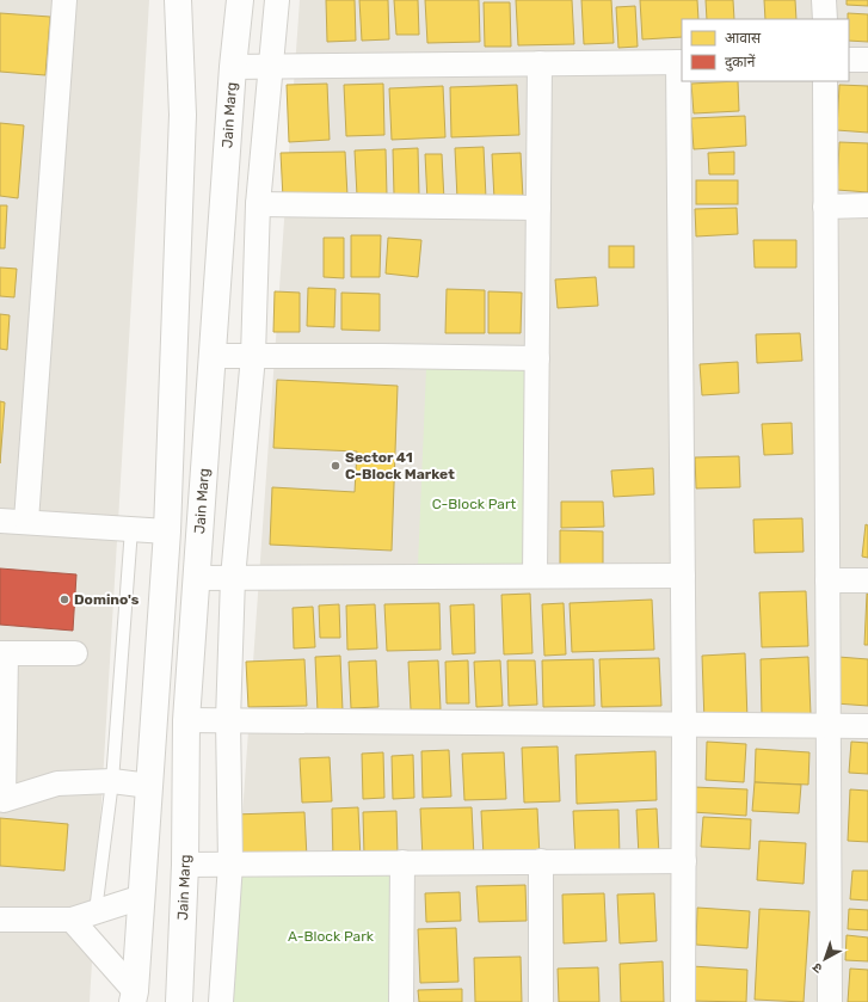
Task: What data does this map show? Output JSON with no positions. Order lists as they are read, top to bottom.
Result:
{
  "streets": {
    "street": ["Jain Marg"]
  },
  "parks": ["C-Block Part", "A-Block Park"],
  "places": ["Sector 41 C-Block Market", "Domino's"],
  "legend": ["आवास", "दुकानें"],
  "north": "bottom left"
}
